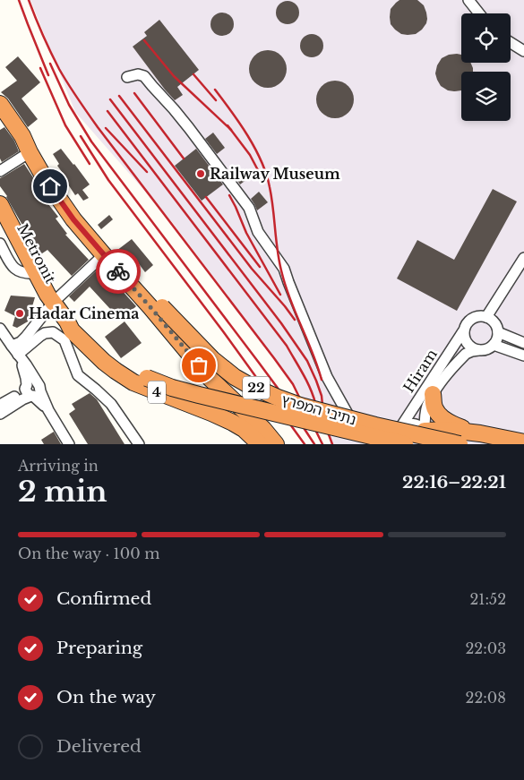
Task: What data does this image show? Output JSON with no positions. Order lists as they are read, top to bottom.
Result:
{
  "streets": {
    "highway": ["22", "4", "נתיבי המפרץ"],
    "street": ["Metronit", "Hiram"]
  },
  "crossings": [
    ["Metronit", "4"],
    ["22", "4"]
  ],
  "places": ["Railway Museum", "Hadar Cinema"],
  "page": {
    "heading": ["2 min", "Arriving in", "22:16–22:21"],
    "bar": "On the way · 100 m",
    "list": [
      ["Confirmed", "21:52"],
      ["Preparing", "22:03"],
      ["On the way", "22:08"],
      "Delivered"
    ]
  }
}
